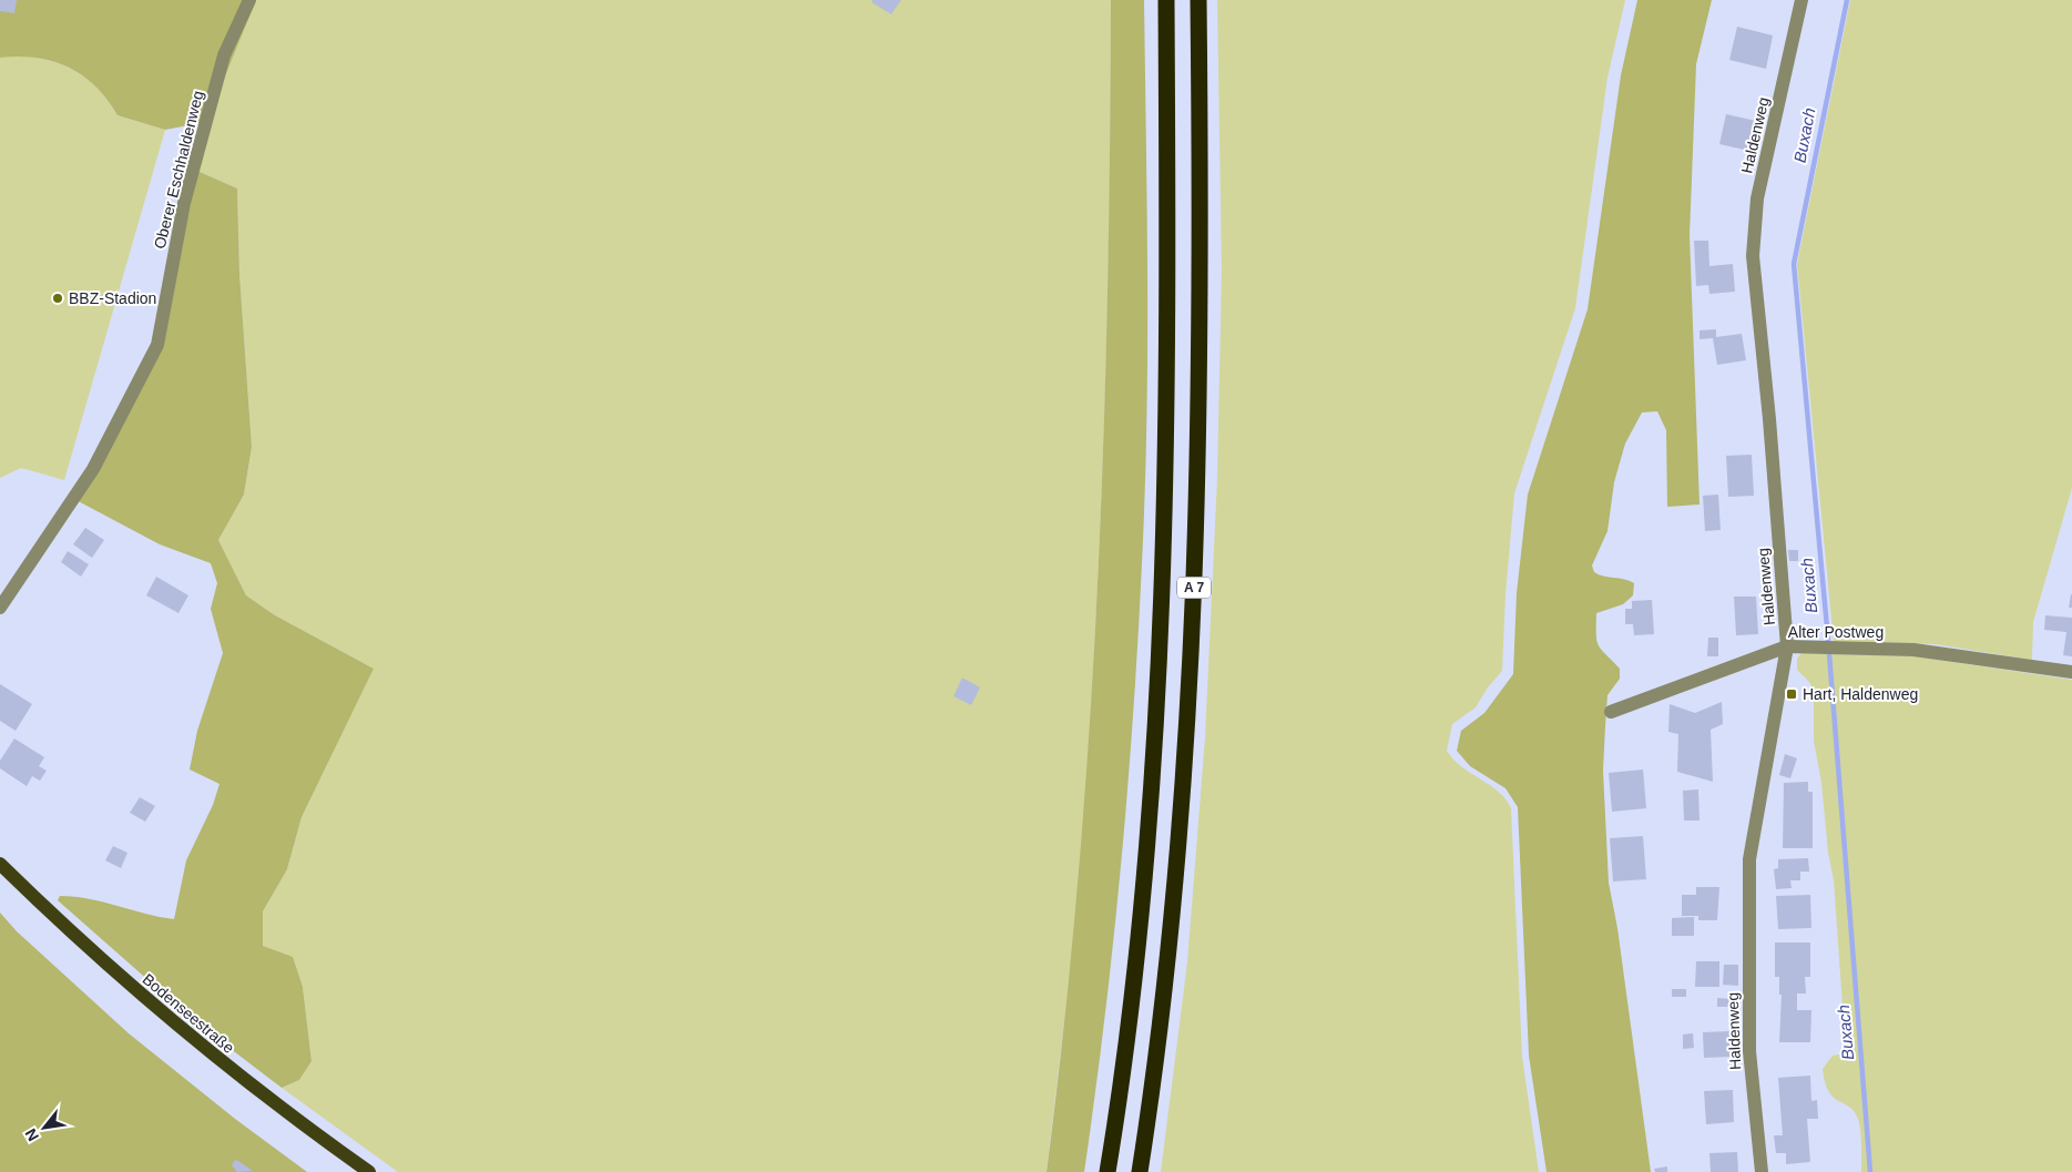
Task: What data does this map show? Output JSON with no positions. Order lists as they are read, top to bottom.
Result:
{
  "streets": {
    "highway": ["A 7"],
    "main road": ["Bodenseestraße"],
    "street": ["Haldenweg", "Oberer Eschhaldenweg", "Alter Postweg"]
  },
  "crossings": [
    ["Haldenweg", "Alter Postweg"]
  ],
  "water": ["Buxach"],
  "places": {
    "other": ["BBZ-Stadion"],
    "transit": ["Hart, Haldenweg"]
  },
  "north": "bottom left"
}
